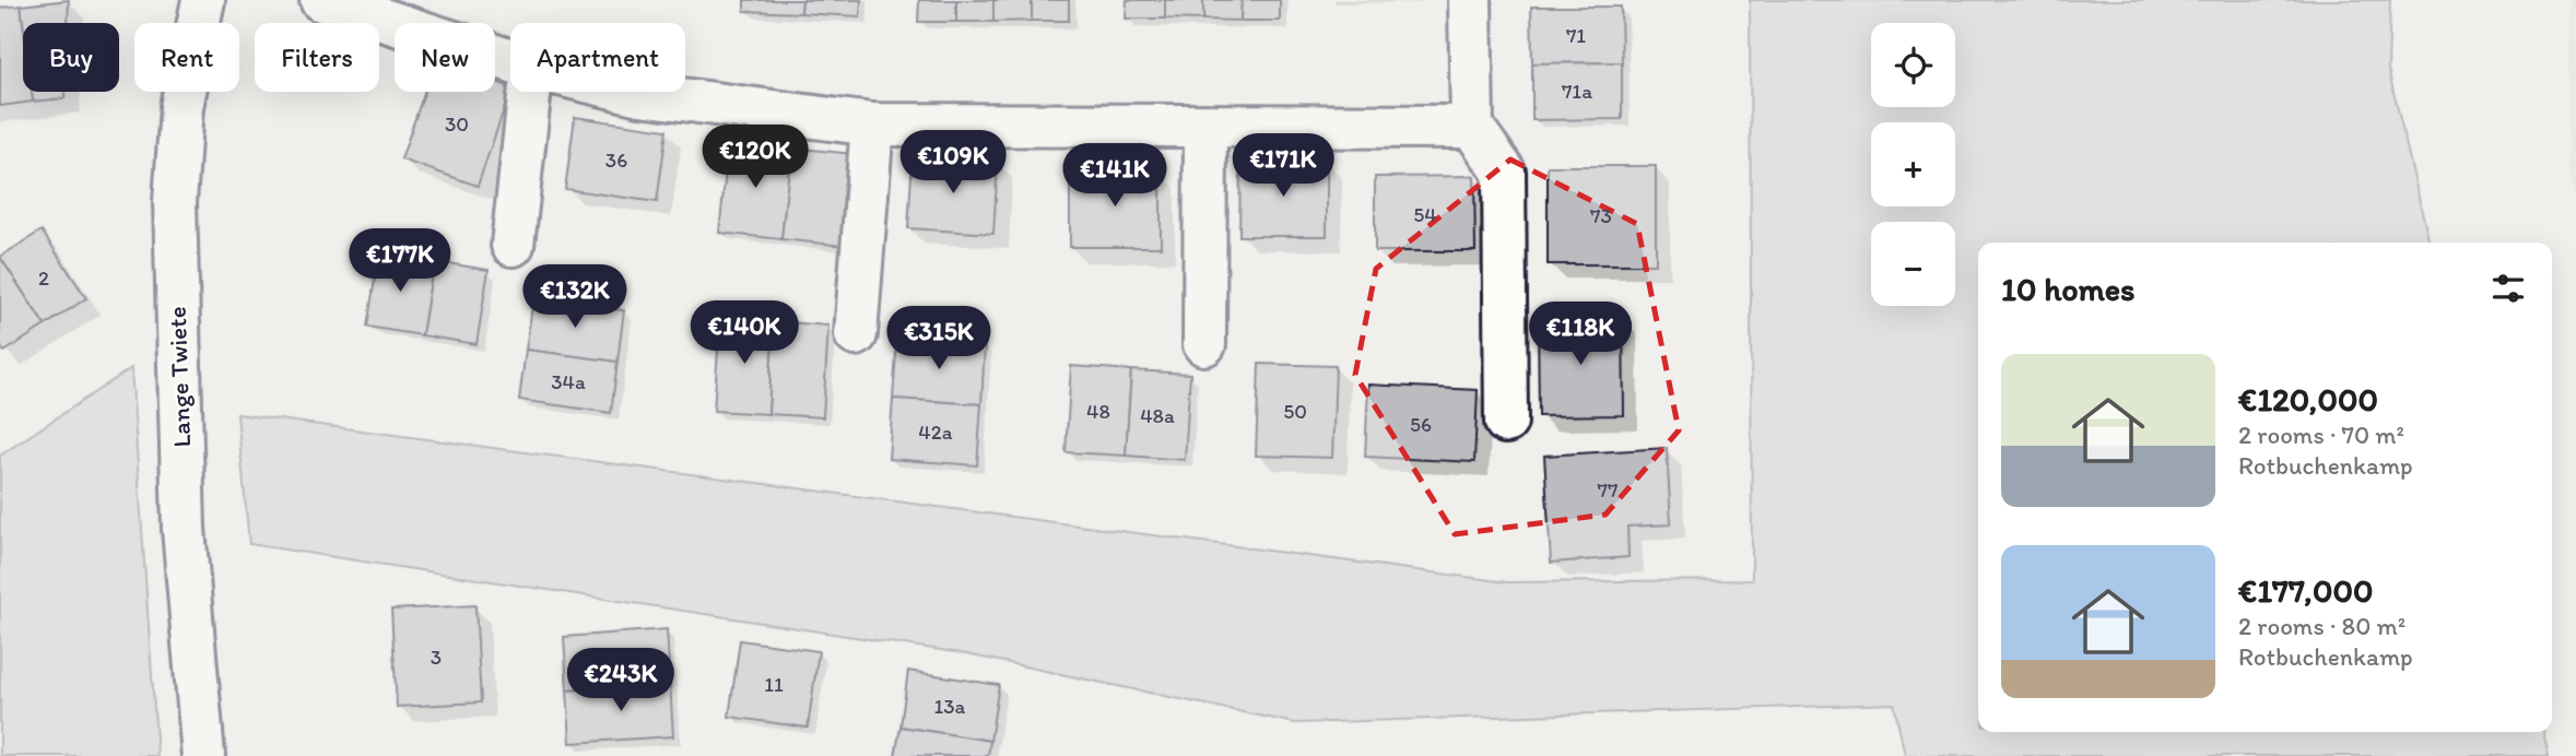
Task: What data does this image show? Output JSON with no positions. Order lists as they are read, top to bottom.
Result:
{
  "streets": {
    "street": ["Lange Twiete"]
  },
  "house_numbers": [
    "71",
    "71a",
    "30",
    "36",
    "54",
    "73",
    "2",
    "34a",
    "48",
    "50",
    "48a",
    "56",
    "42a",
    "77",
    "3",
    "11",
    "13a"
  ],
  "page": {
    "map_buttons": ["+", "−"],
    "chip": [
      "Buy",
      "Rent",
      "Filters",
      "New",
      "Apartment"
    ],
    "price": [
      "€120K",
      "€109K",
      "€171K",
      "€141K",
      "€177K",
      "€132K",
      "€140K",
      "€118K",
      "€315K",
      "€243K"
    ],
    "heading": "10 homes",
    "list": [
      {
        "name": "€120,000",
        "note": "2 rooms · 70 m² · Rotbuchenkamp"
      },
      {
        "name": "€177,000",
        "note": "2 rooms · 80 m² · Rotbuchenkamp"
      }
    ]
  }
}
